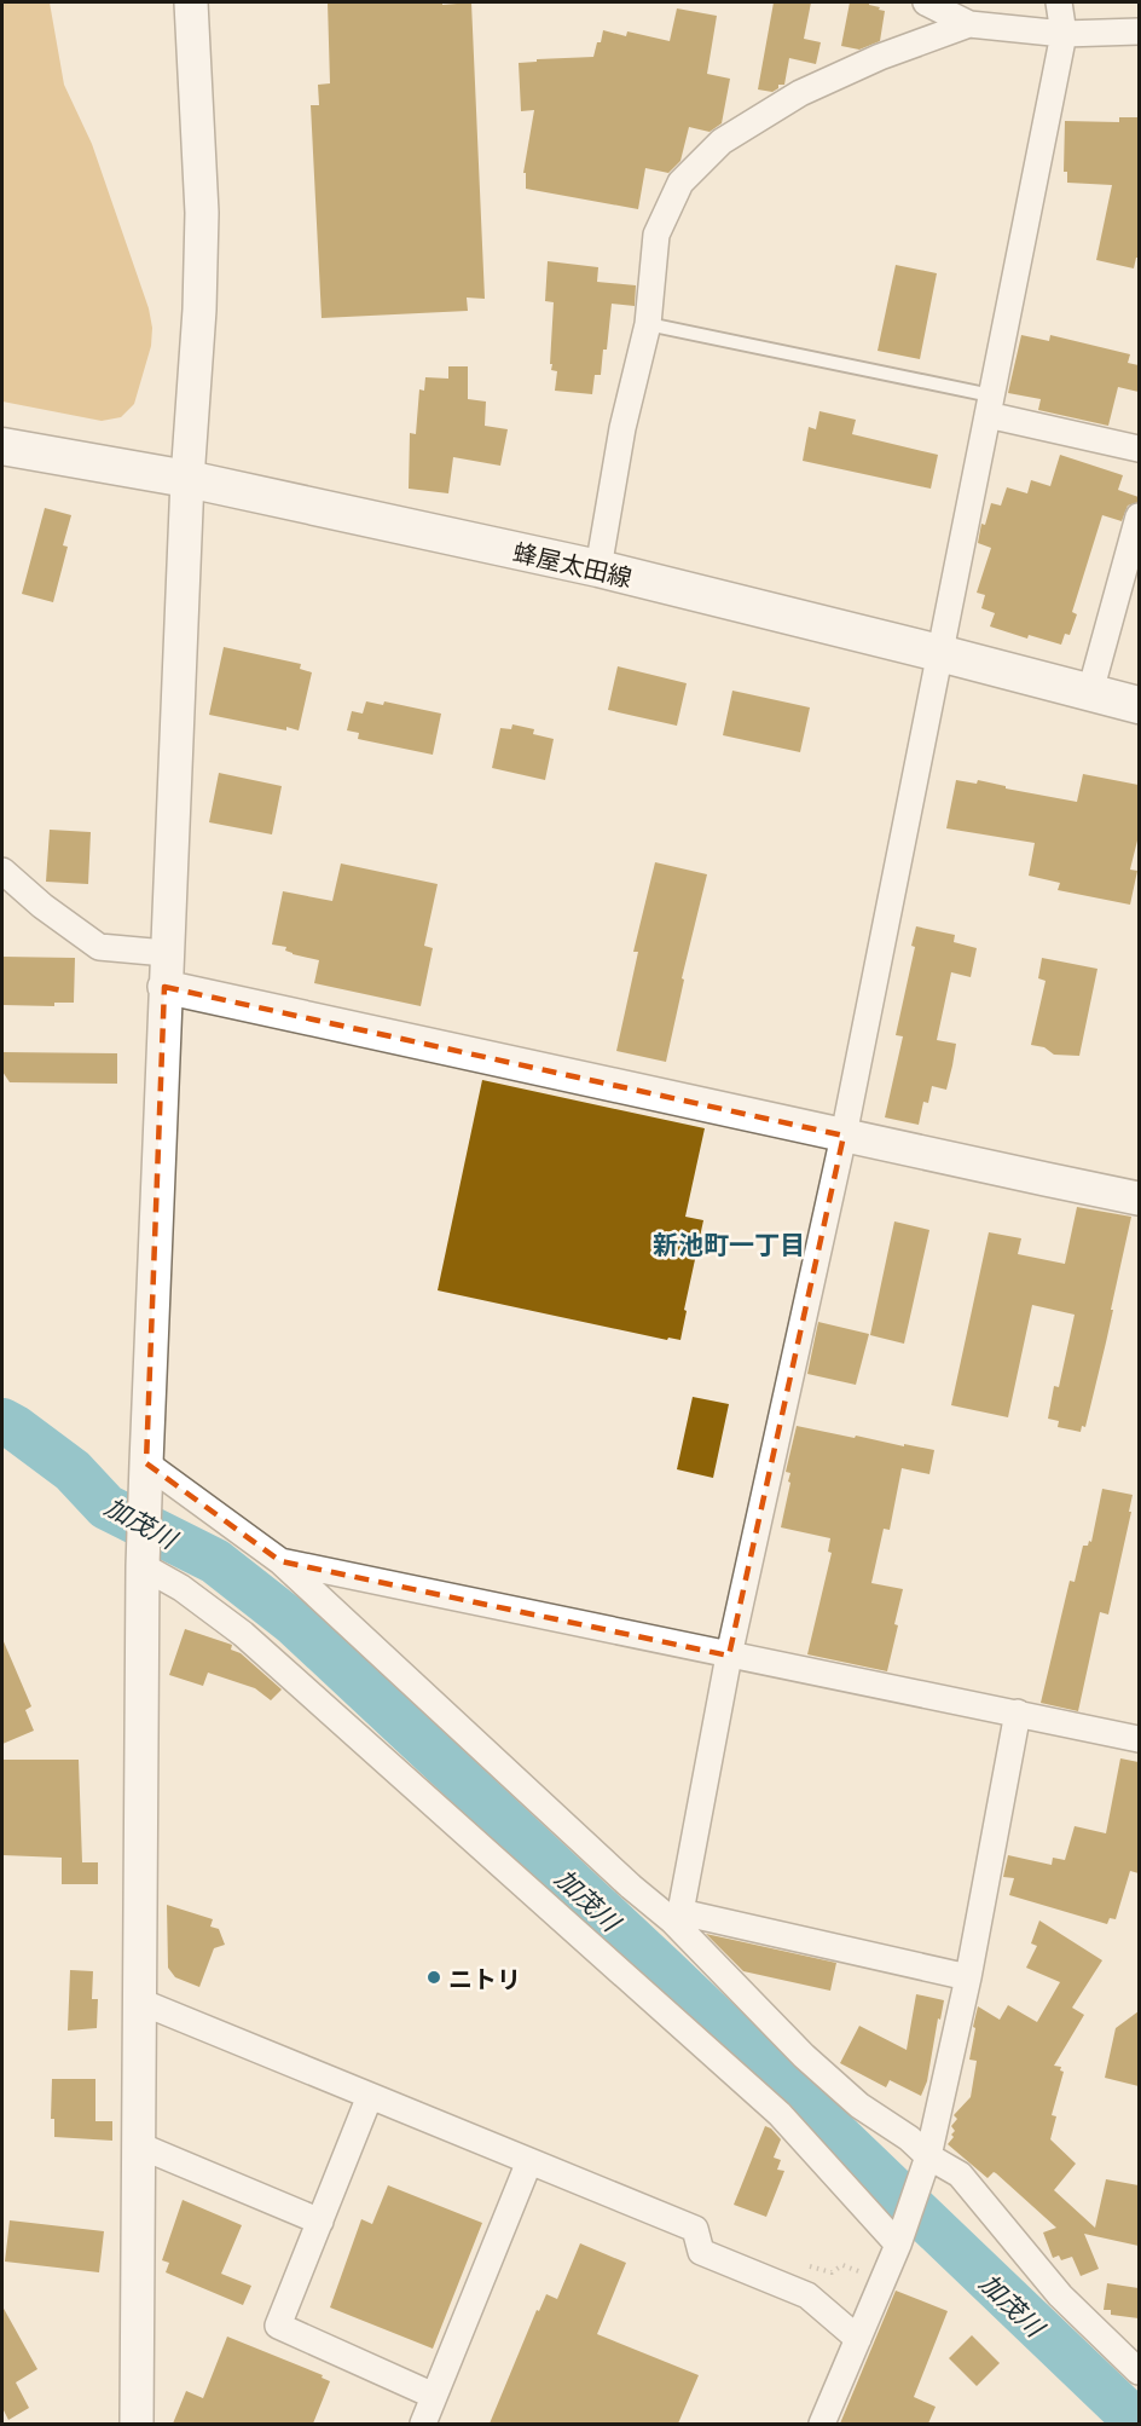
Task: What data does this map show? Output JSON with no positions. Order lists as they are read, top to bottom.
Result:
{
  "streets": {
    "main road": ["蜂屋太田線"]
  },
  "districts": ["新池町一丁目"],
  "water": ["加茂川"],
  "places": ["ニトリ"]
}
